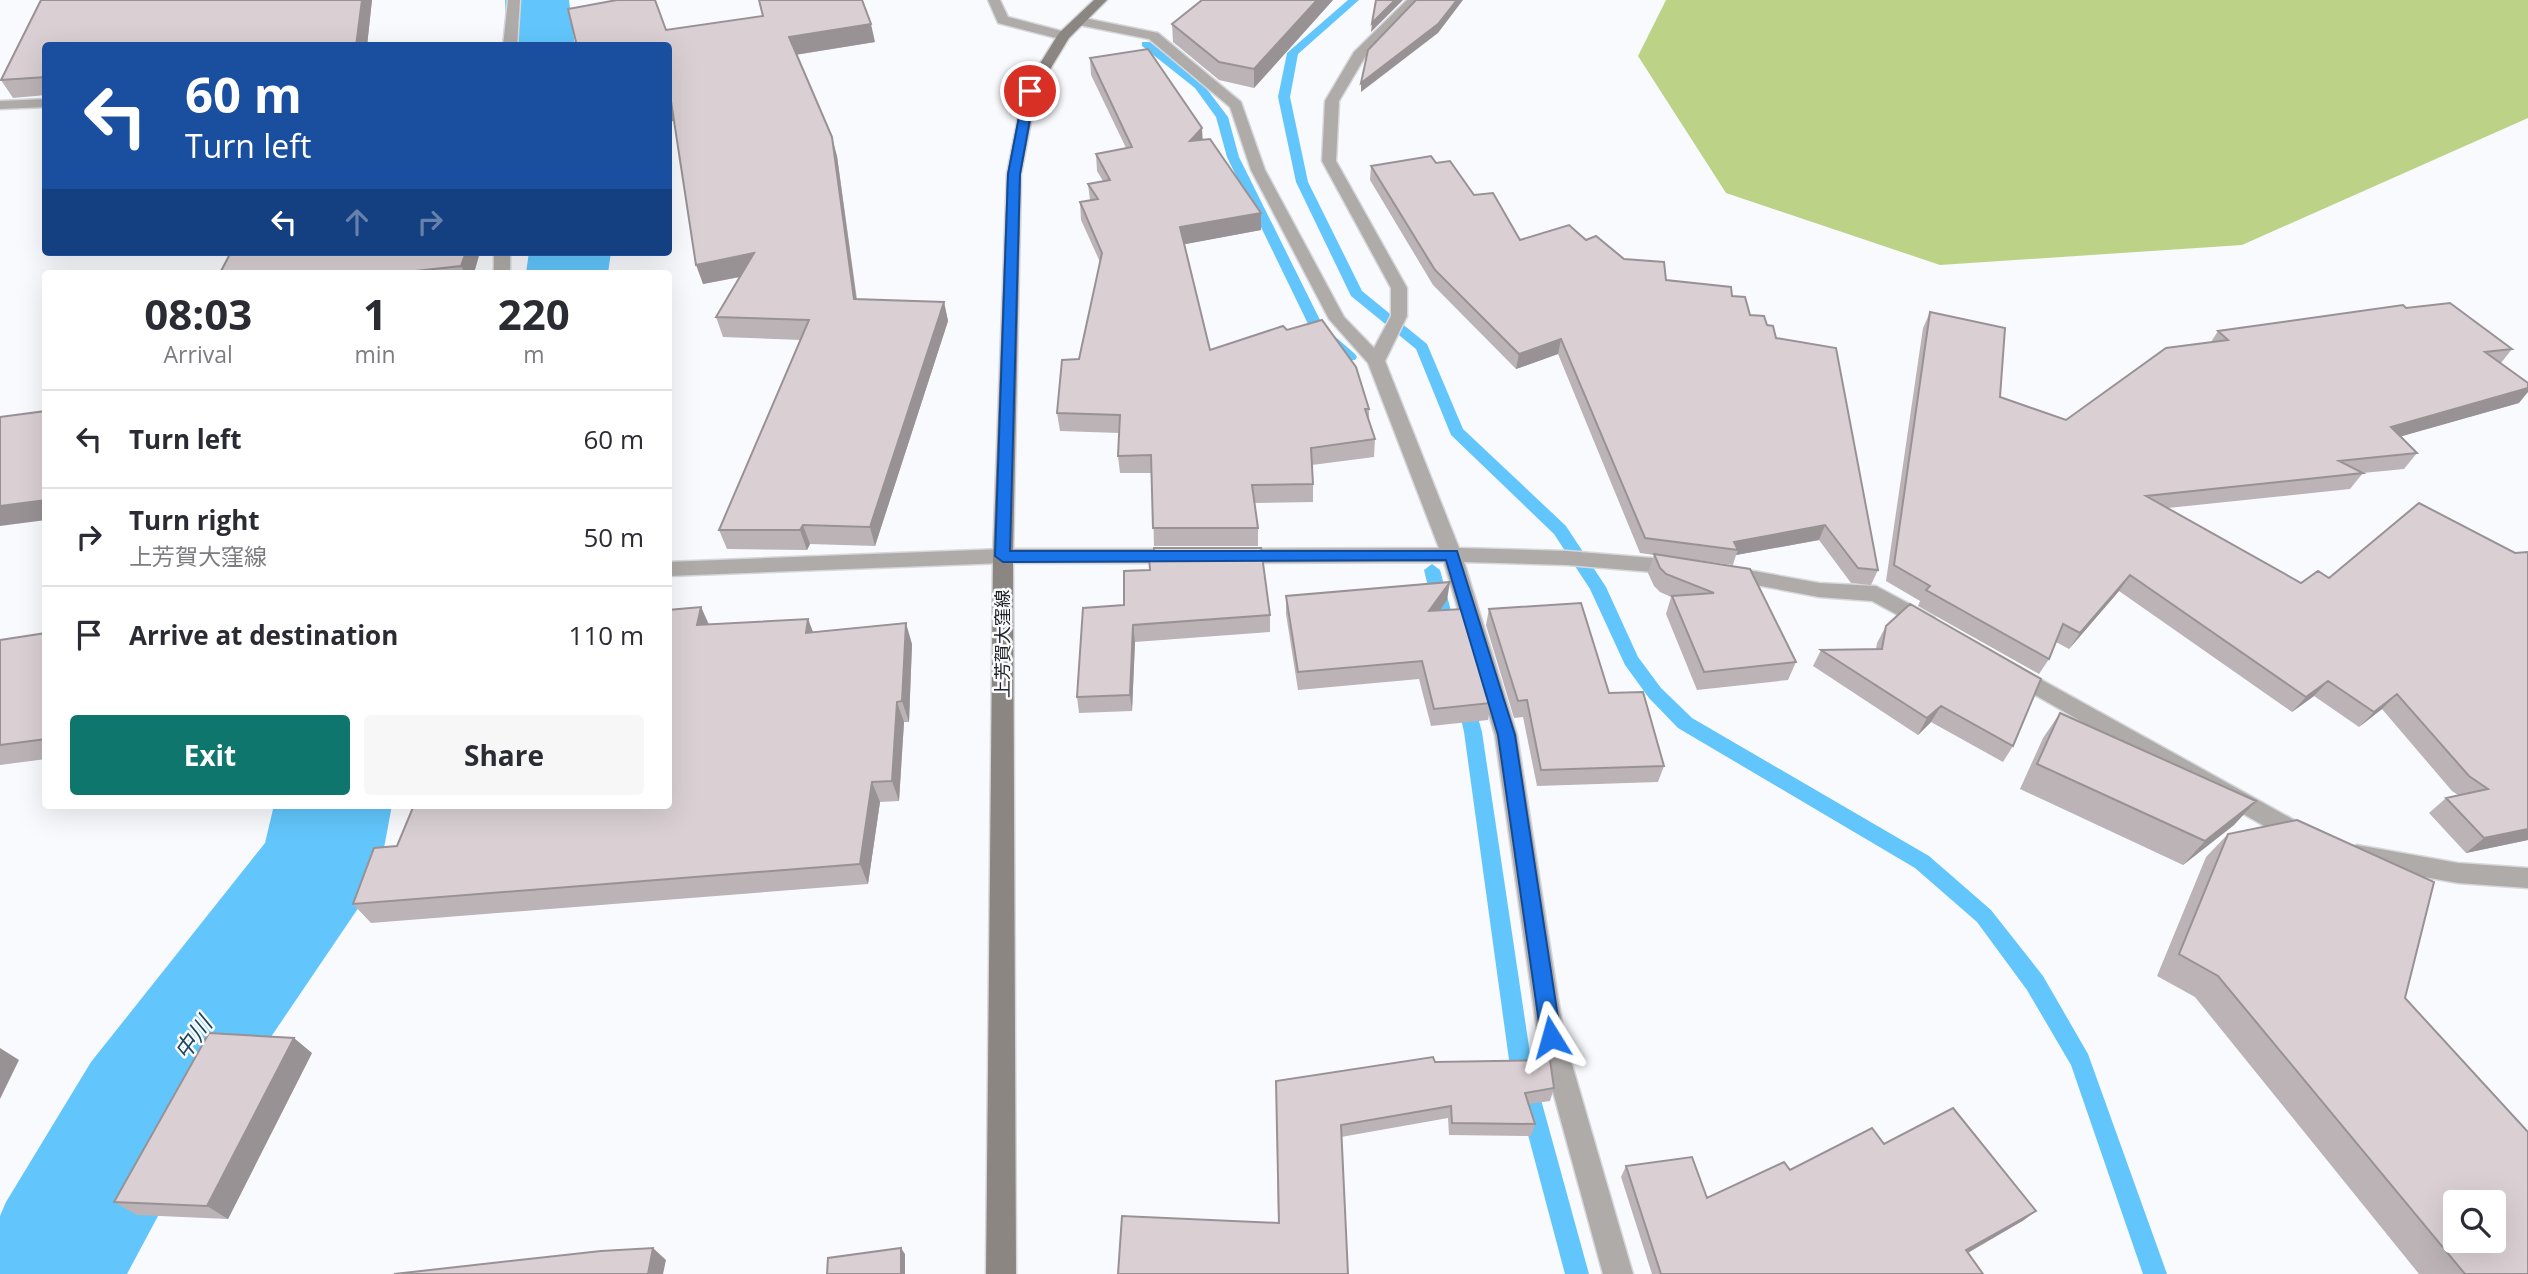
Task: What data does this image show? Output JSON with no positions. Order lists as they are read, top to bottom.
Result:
{
  "streets": {
    "main road": ["上芳賀大窪線"]
  },
  "water": ["中川"],
  "page": {
    "turn": ["60 m", "Turn left"],
    "eta": [
      "08:03",
      "Arrival",
      "1",
      "min",
      "220",
      "m"
    ],
    "list": [
      {
        "name": "Turn left",
        "value": "60 m"
      },
      {
        "name": "Turn right",
        "note": "上芳賀大窪線",
        "value": "50 m"
      },
      {
        "name": "Arrive at destination",
        "value": "110 m"
      }
    ],
    "buttons": ["Exit", "Share"]
  }
}
